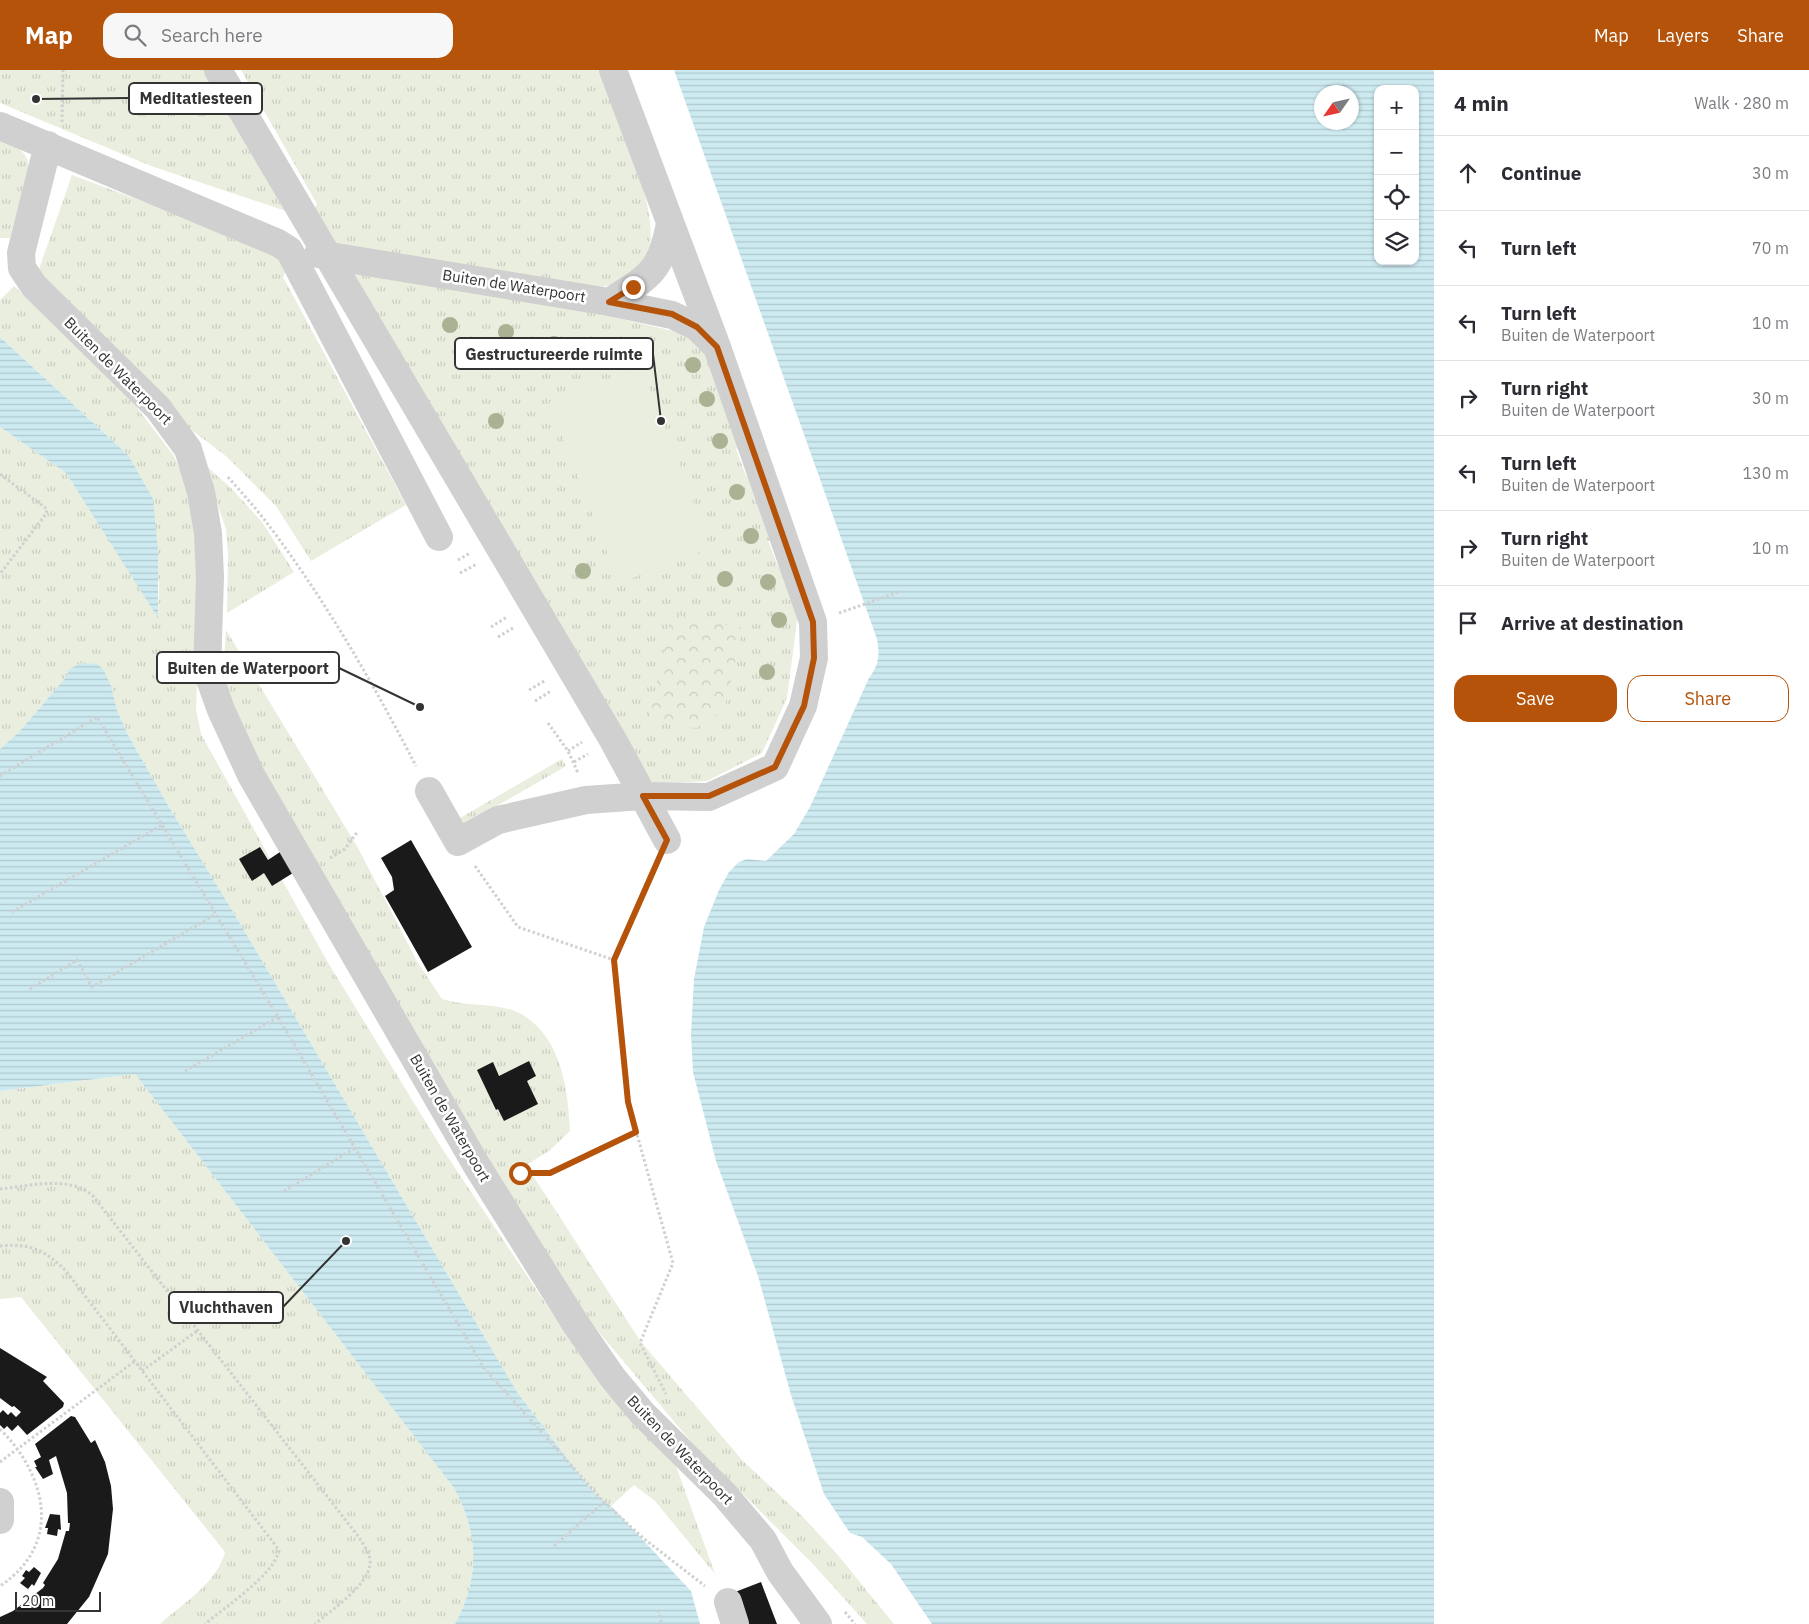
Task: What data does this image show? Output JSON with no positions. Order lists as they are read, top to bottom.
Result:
{
  "streets": {
    "street": ["Buiten de Waterpoort"]
  },
  "places": [
    "Meditatiesteen",
    "Gestructureerde ruimte",
    "Buiten de Waterpoort",
    "Vluchthaven"
  ],
  "scale_bar": "20 m",
  "north": "bottom left",
  "page": {
    "header": "Map",
    "search": "Search here",
    "nav": ["Map", "Layers", "Share"],
    "heading": ["4 min", "Walk · 280 m"],
    "map_buttons": ["+", "−"],
    "list": [
      ["Continue", "30 m"],
      ["Turn left", "70 m"],
      ["Turn left", "Buiten de Waterpoort", "10 m"],
      ["Turn right", "Buiten de Waterpoort", "30 m"],
      ["Turn left", "Buiten de Waterpoort", "130 m"],
      ["Turn right", "Buiten de Waterpoort", "10 m"],
      "Arrive at destination"
    ],
    "buttons": ["Save", "Share"],
    "scale": "20 m"
  }
}
